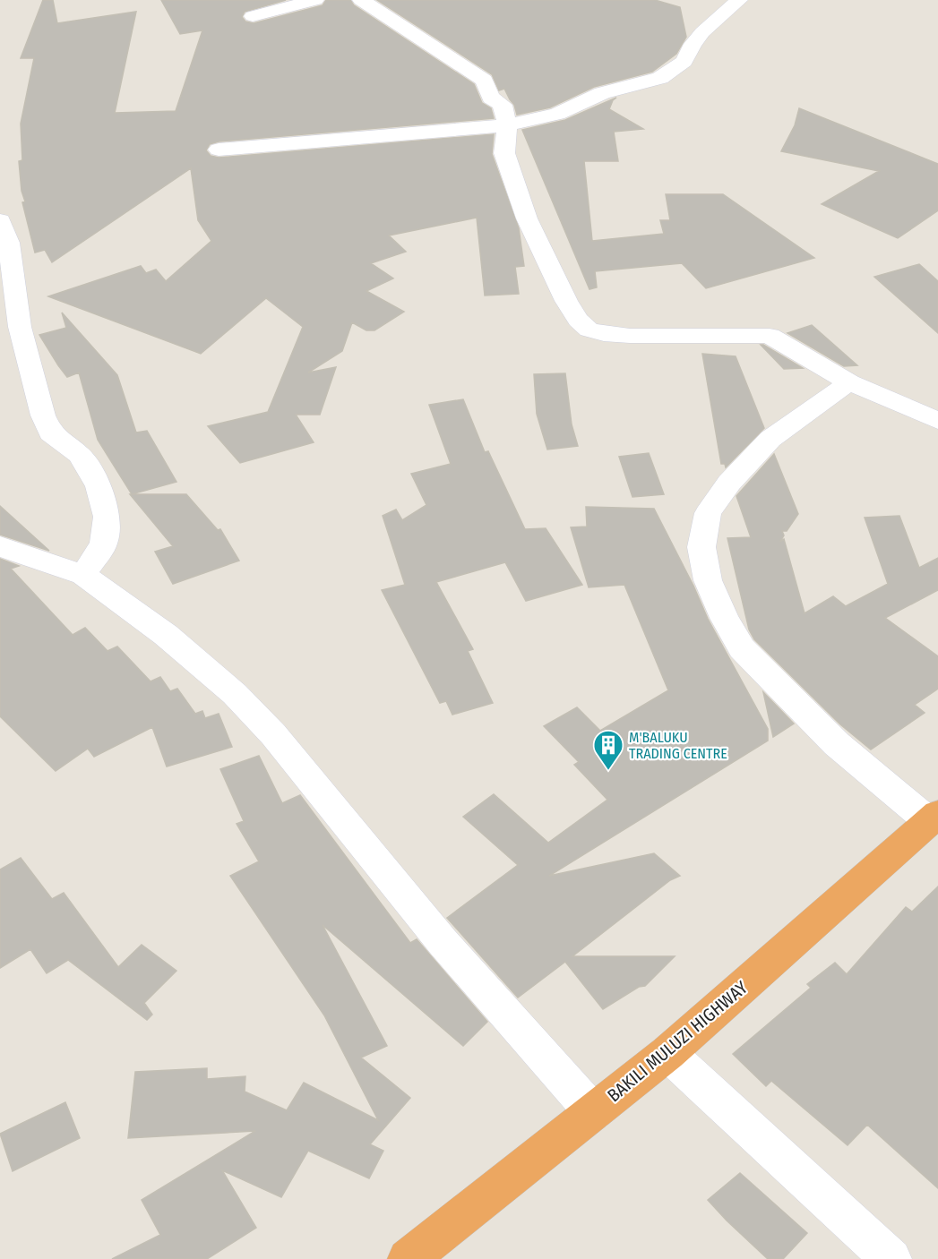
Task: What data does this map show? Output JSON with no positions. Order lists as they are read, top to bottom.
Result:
{
  "streets": {
    "highway": ["BAKILI MULUZI HIGHWAY"]
  },
  "places": {
    "building": ["M'BALUKU TRADING CENTRE"]
  }
}
